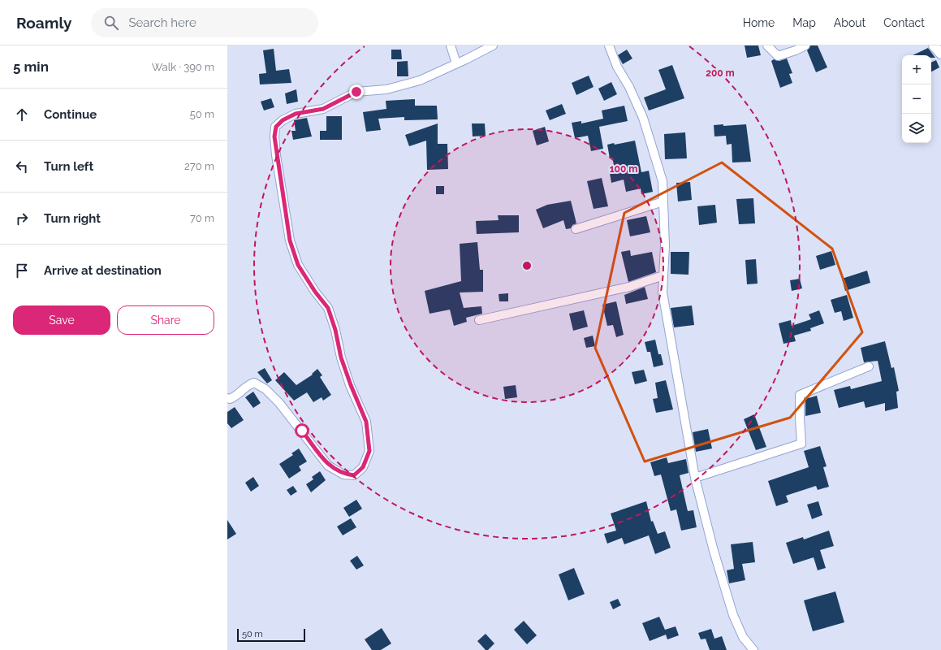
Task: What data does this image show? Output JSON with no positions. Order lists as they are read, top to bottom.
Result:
{
  "scale_bar": "50 m",
  "page": {
    "header": "Roamly",
    "search": "Search here",
    "nav": [
      "Home",
      "Map",
      "About",
      "Contact"
    ],
    "heading": ["5 min", "Walk · 390 m"],
    "map_buttons": ["+", "−"],
    "list": [
      ["Continue", "50 m"],
      ["Turn left", "270 m"],
      ["Turn right", "70 m"],
      "Arrive at destination"
    ],
    "buttons": ["Save", "Share"],
    "scale": "50 m"
  },
  "rings": ["200 m", "100 m"]
}
